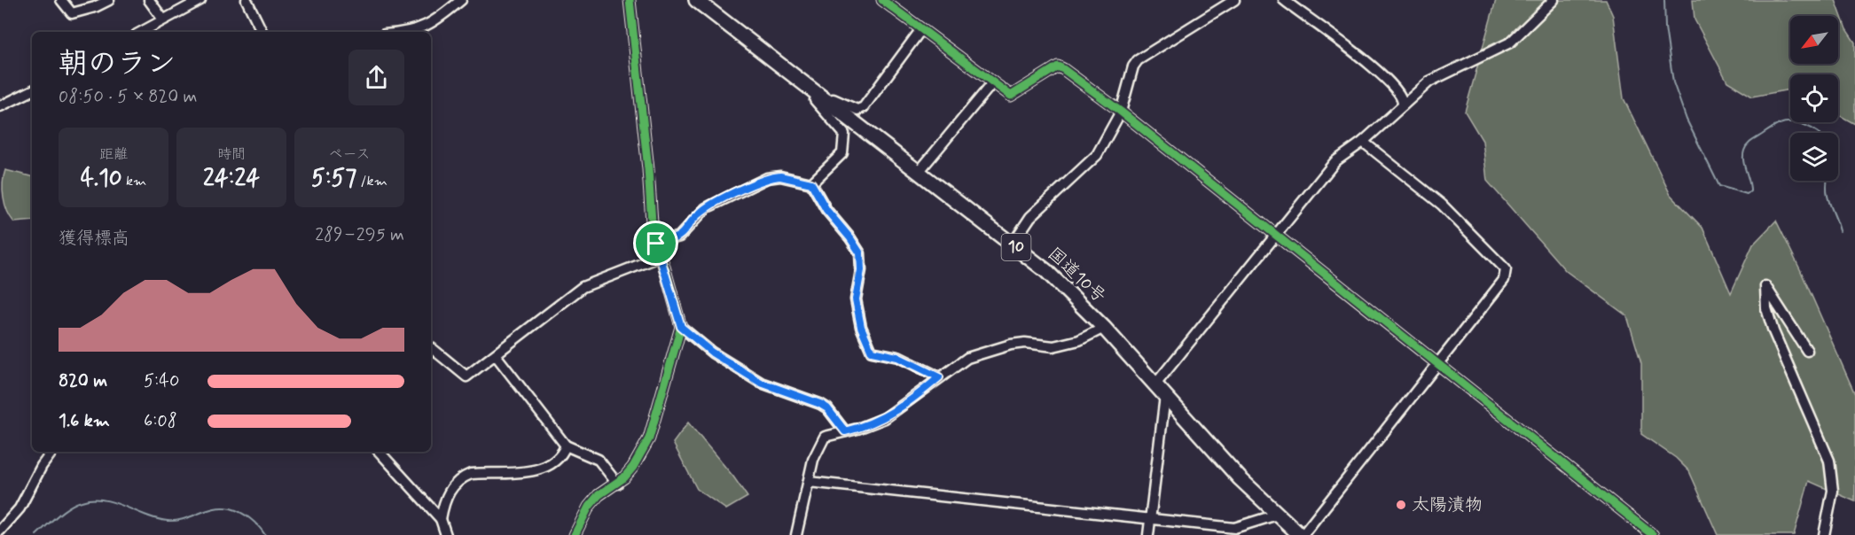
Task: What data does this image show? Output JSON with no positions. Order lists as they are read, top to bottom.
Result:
{
  "streets": {
    "highway": ["10", "国道10号"]
  },
  "places": ["太陽漬物"],
  "north": "bottom left",
  "page": {
    "heading": ["朝のラン", "08:50 · 5 × 820 m"],
    "stats": [
      ["距離", "4.10 km"],
      ["時間", "24:24"],
      ["ペース", "5:57 /km"]
    ],
    "chart": ["獲得標高", "289–295 m"],
    "list": [
      {
        "name": "820 m",
        "note": "5:40"
      },
      {
        "name": "1.6 km",
        "note": "6:08"
      }
    ]
  }
}
